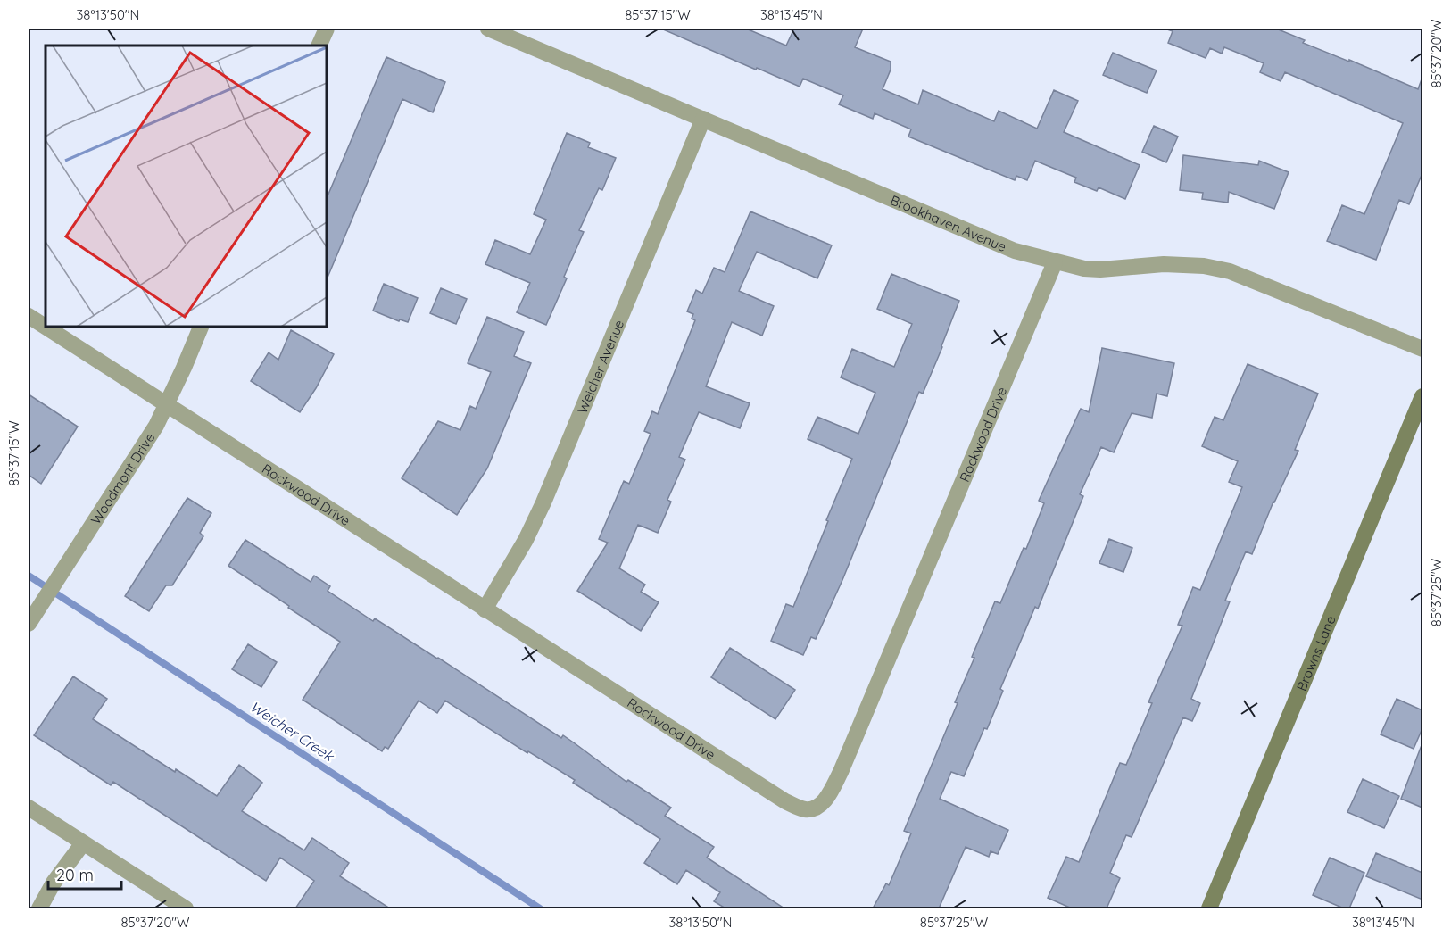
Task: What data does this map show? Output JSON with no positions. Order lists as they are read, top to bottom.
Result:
{
  "streets": {
    "street": [
      "Brookhaven Avenue",
      "Weicher Avenue",
      "Rockwood Drive",
      "Woodmont Drive",
      "Browns Lane"
    ]
  },
  "crossings": [
    ["Brookhaven Avenue", "Weicher Avenue"],
    ["Brookhaven Avenue", "Rockwood Drive"],
    ["Weicher Avenue", "Rockwood Drive"],
    ["Rockwood Drive", "Woodmont Drive"]
  ],
  "water": ["Weicher Creek"],
  "scale_bar": "20 m",
  "coordinates": [
    "38°13'50\"N",
    "85°37'15\"W",
    "38°13'45\"N",
    "85°37'20\"W",
    "85°37'25\"W"
  ]
}
